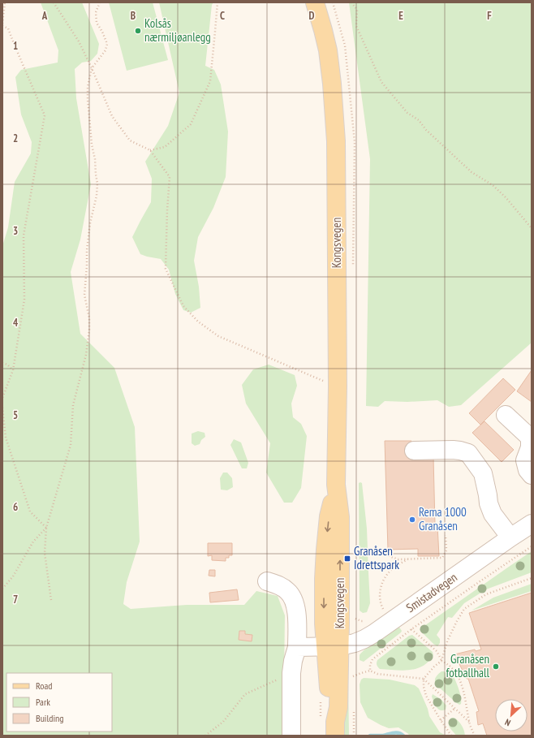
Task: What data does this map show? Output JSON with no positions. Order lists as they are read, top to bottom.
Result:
{
  "streets": {
    "main road": ["Kongsvegen"],
    "street": ["Smistadvegen"]
  },
  "crossings": [
    ["Kongsvegen", "Smistadvegen"]
  ],
  "places": {
    "other": ["Kolsås nærmiljøanlegg", "Rema 1000 Granåsen", "Granåsen fotballhall"],
    "transit": ["Granåsen Idrettspark"]
  },
  "legend": ["Road", "Park", "Building"],
  "north": "bottom left",
  "grid": {
    "columns": [
      "A",
      "B",
      "C",
      "D",
      "E",
      "F"
    ],
    "rows": [
      "1",
      "2",
      "3",
      "4",
      "5",
      "6",
      "7"
    ]
  }
}
